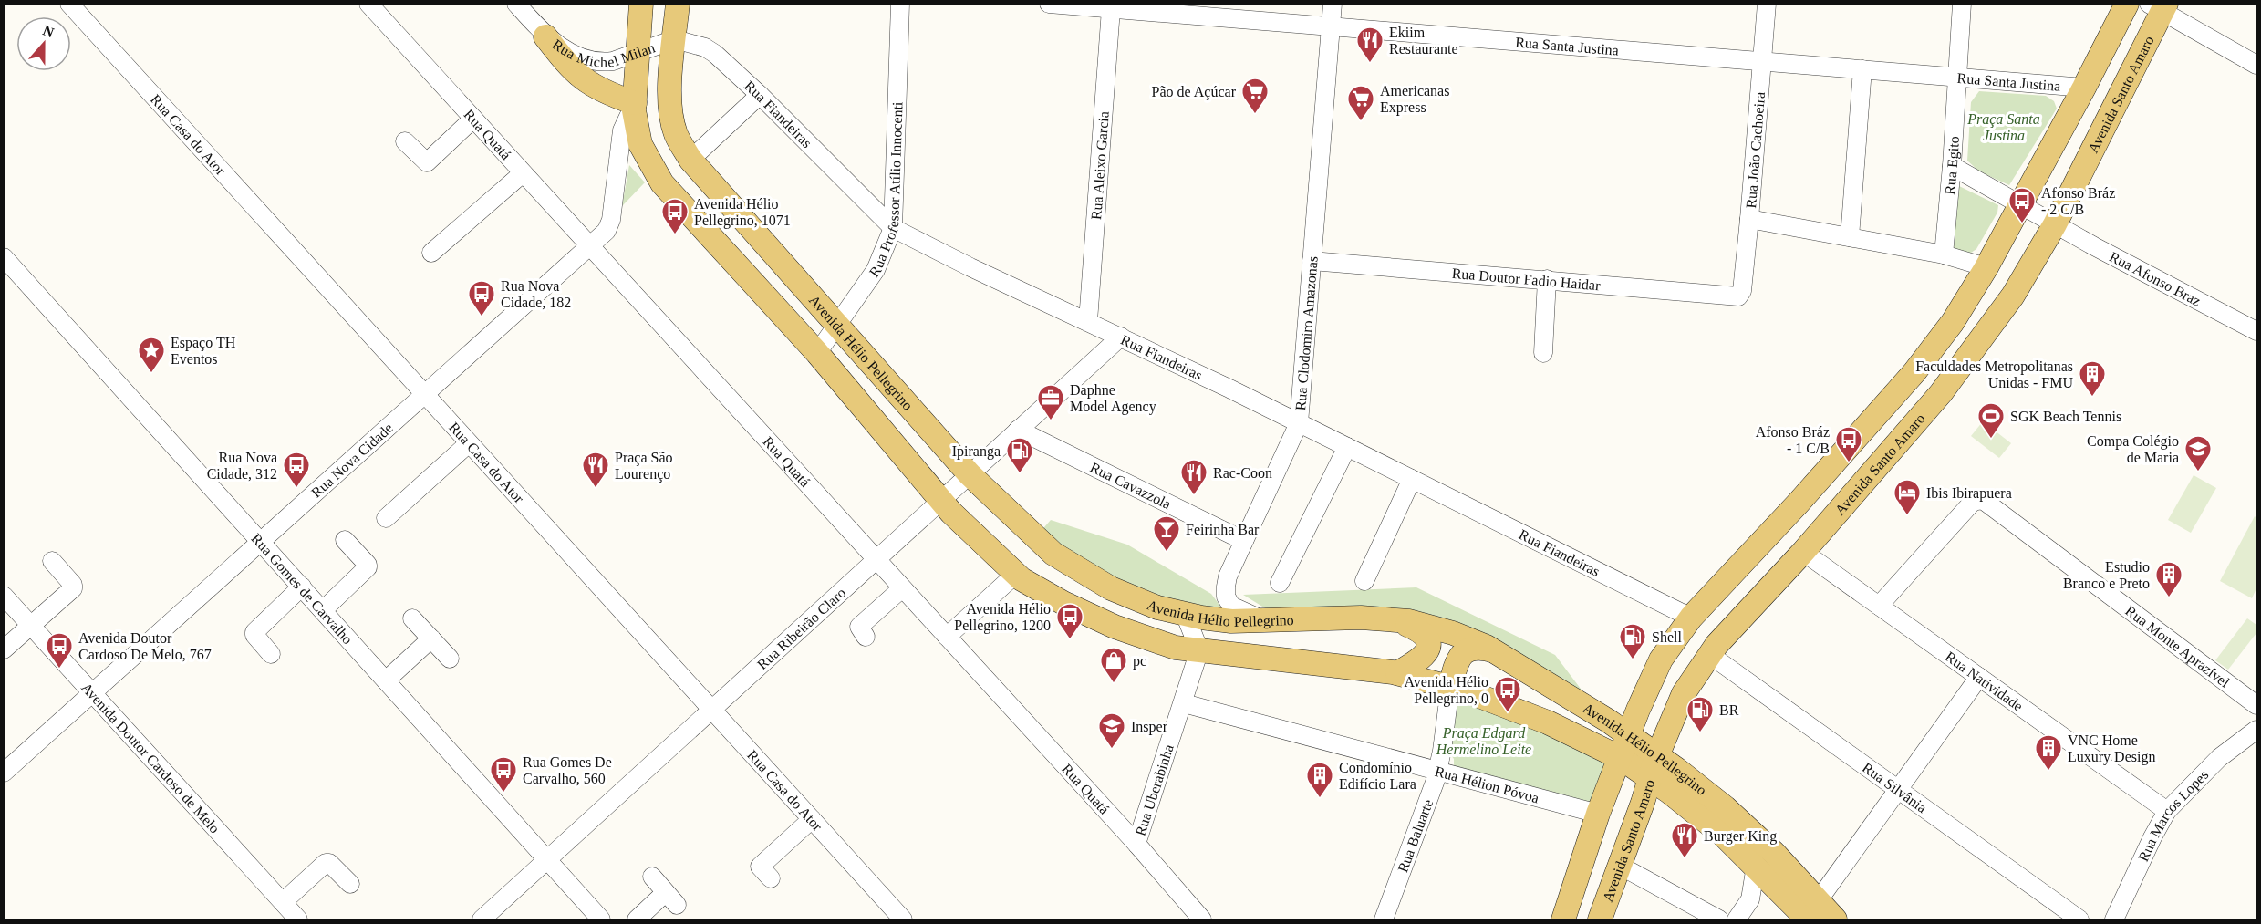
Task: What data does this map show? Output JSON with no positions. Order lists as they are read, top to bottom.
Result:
{
  "streets": {
    "main road": ["Avenida Santo Amaro", "Avenida Hélio Pellegrino"],
    "street": [
      "Rua Michel Milan",
      "Rua Santa Justina",
      "Rua Fiandeiras",
      "Rua Casa do Ator",
      "Rua Quatá",
      "Rua João Cachoeira",
      "Rua Aleixo Garcia",
      "Rua Egito",
      "Rua Professor Atílio Innocenti",
      "Rua Doutor Fadio Haidar",
      "Rua Afonso Braz",
      "Rua Clodomiro Amazonas",
      "Rua Nova Cidade",
      "Rua Cavazzola",
      "Rua Gomes de Carvalho",
      "Rua Ribeirão Claro",
      "Rua Monte Aprazível",
      "Rua Natividade",
      "Avenida Doutor Cardoso de Melo",
      "Rua Hélion Póvoa",
      "Rua Silvânia",
      "Rua Uberabinha",
      "Rua Marcos Lopes",
      "Rua Baluarte"
    ]
  },
  "crossings": [
    ["Rua Michel Milan", "Rua Fiandeiras"],
    ["Rua Michel Milan", "Avenida Hélio Pellegrino"],
    ["Rua Santa Justina", "Rua João Cachoeira"],
    ["Rua Santa Justina", "Rua Aleixo Garcia"],
    ["Rua Santa Justina", "Rua Egito"],
    ["Rua Santa Justina", "Rua Clodomiro Amazonas"],
    ["Avenida Santo Amaro", "Rua Afonso Braz"],
    ["Avenida Santo Amaro", "Avenida Hélio Pellegrino"],
    ["Avenida Santo Amaro", "Rua Natividade"],
    ["Avenida Santo Amaro", "Rua Silvânia"],
    ["Rua Fiandeiras", "Rua Aleixo Garcia"],
    ["Rua Fiandeiras", "Rua Professor Atílio Innocenti"],
    ["Rua Fiandeiras", "Rua Clodomiro Amazonas"],
    ["Rua Fiandeiras", "Avenida Hélio Pellegrino"],
    ["Rua Fiandeiras", "Rua Ribeirão Claro"],
    ["Rua Casa do Ator", "Rua Nova Cidade"],
    ["Rua Casa do Ator", "Rua Ribeirão Claro"],
    ["Rua Quatá", "Rua Nova Cidade"],
    ["Rua Quatá", "Rua Ribeirão Claro"],
    ["Rua Quatá", "Rua Uberabinha"],
    ["Rua João Cachoeira", "Rua Doutor Fadio Haidar"],
    ["Rua Egito", "Rua Afonso Braz"],
    ["Rua Professor Atílio Innocenti", "Avenida Hélio Pellegrino"],
    ["Rua Doutor Fadio Haidar", "Rua Clodomiro Amazonas"],
    ["Rua Clodomiro Amazonas", "Avenida Hélio Pellegrino"],
    ["Rua Clodomiro Amazonas", "Rua Cavazzola"],
    ["Avenida Hélio Pellegrino", "Rua Nova Cidade"],
    ["Avenida Hélio Pellegrino", "Rua Ribeirão Claro"],
    ["Avenida Hélio Pellegrino", "Rua Uberabinha"],
    ["Avenida Hélio Pellegrino", "Rua Baluarte"],
    ["Rua Nova Cidade", "Rua Gomes de Carvalho"],
    ["Rua Nova Cidade", "Avenida Doutor Cardoso de Melo"],
    ["Rua Cavazzola", "Rua Ribeirão Claro"],
    ["Rua Gomes de Carvalho", "Rua Ribeirão Claro"],
    ["Rua Monte Aprazível", "Rua Natividade"],
    ["Rua Natividade", "Rua Marcos Lopes"],
    ["Rua Hélion Póvoa", "Rua Uberabinha"],
    ["Rua Hélion Póvoa", "Rua Baluarte"]
  ],
  "parks": ["Praça Santa Justina", "Praça Edgard Hermelino Leite"],
  "places": {
    "restaurant": [
      "Ekiim Restaurante",
      "Praça São Lourenço",
      "Rac-Coon",
      "Burger King"
    ],
    "supermarket": ["Pão de Açúcar", "Americanas Express"],
    "bus stop": [
      "Afonso Bráz - 2 C/B",
      "Avenida Hélio Pellegrino, 1071",
      "Rua Nova Cidade, 182",
      "Afonso Bráz - 1 C/B",
      "Rua Nova Cidade, 312",
      "Avenida Hélio Pellegrino, 1200",
      "Avenida Doutor Cardoso De Melo, 767",
      "Avenida Hélio Pellegrino, 0",
      "Rua Gomes De Carvalho, 560"
    ],
    "place": ["Espaço TH Eventos"],
    "building": [
      "Faculdades Metropolitanas Unidas - FMU",
      "Estudio Branco e Preto",
      "VNC Home Luxury Design",
      "Condomínio Edifício Lara"
    ],
    "office": ["Daphne Model Agency"],
    "sports": ["SGK Beach Tennis"],
    "school or university": ["Compa Colégio de Maria", "Insper"],
    "fuel station": ["Ipiranga", "Shell", "BR"],
    "hotel": ["Ibis Ibirapuera"],
    "bar": ["Feirinha Bar"],
    "shop": ["pc"]
  },
  "north": "top"
}
